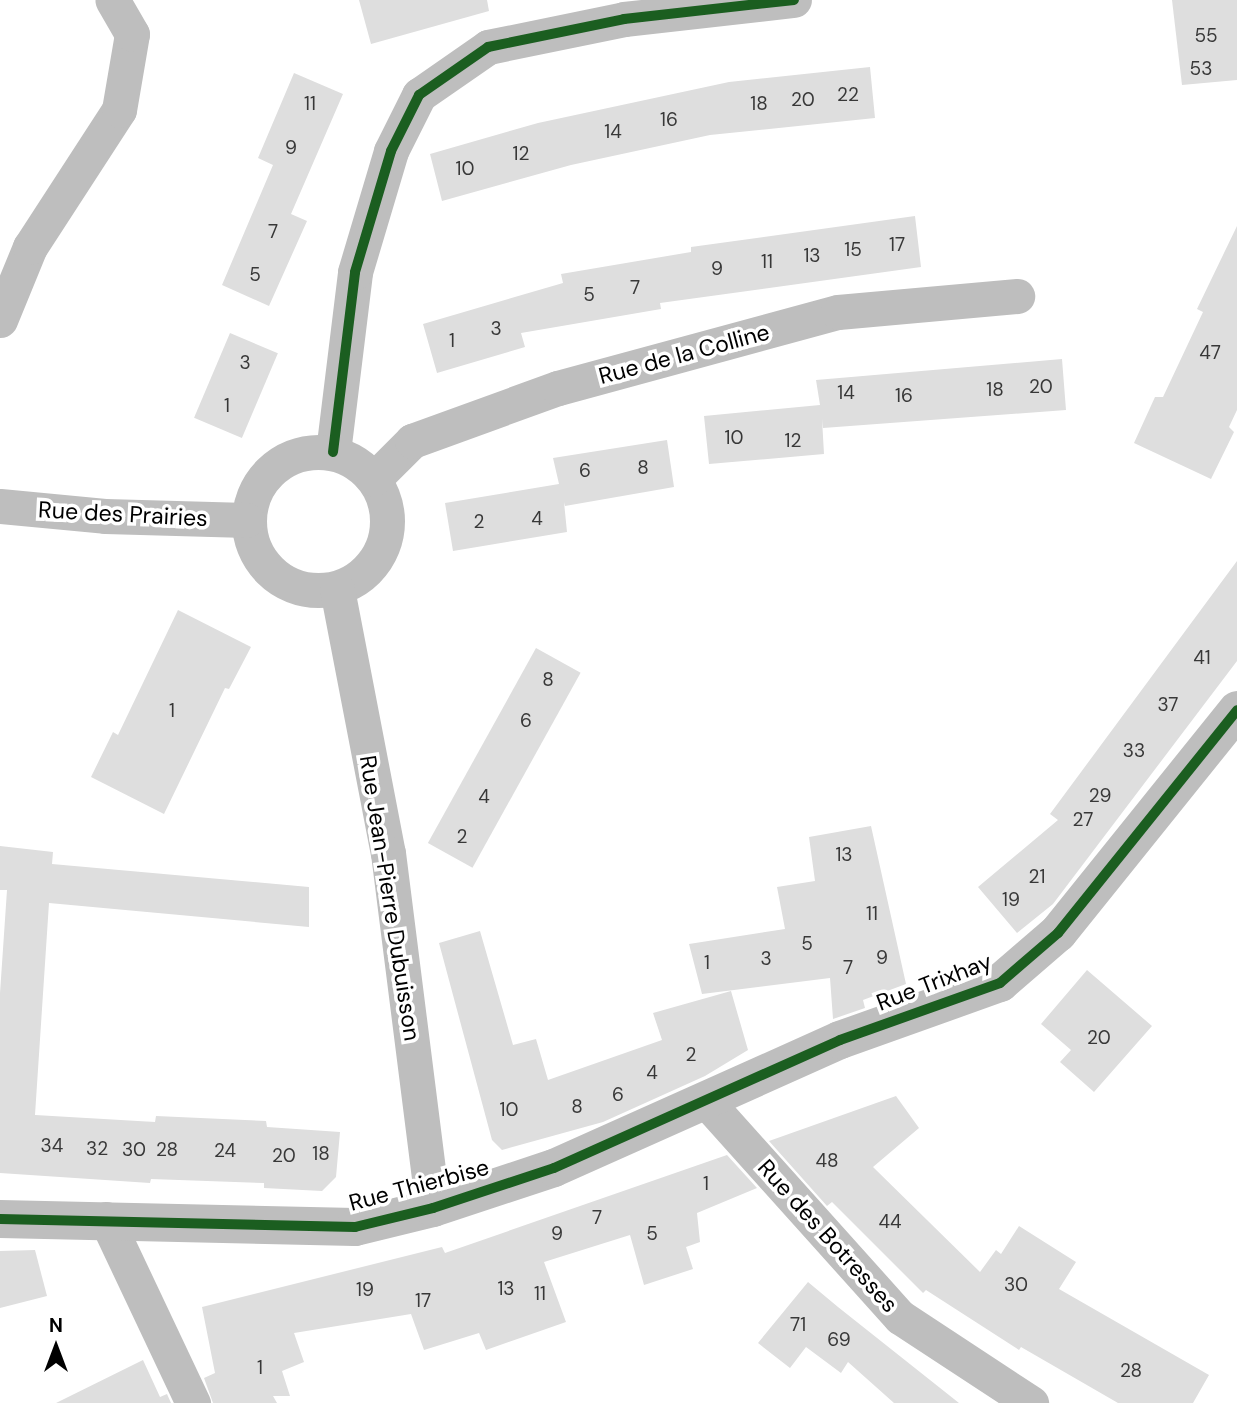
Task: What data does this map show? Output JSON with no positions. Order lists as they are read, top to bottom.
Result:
{
  "streets": {
    "street": [
      "Rue de la Colline",
      "Rue des Prairies",
      "Rue Jean-Pierre Dubuisson",
      "Rue Trixhay",
      "Rue Thierbise",
      "Rue des Botresses"
    ]
  },
  "crossings": [
    ["Rue de la Colline", "Rue des Prairies"],
    ["Rue de la Colline", "Rue Jean-Pierre Dubuisson"],
    ["Rue des Prairies", "Rue Jean-Pierre Dubuisson"],
    ["Rue Jean-Pierre Dubuisson", "Rue Thierbise"],
    ["Rue Trixhay", "Rue Thierbise"],
    ["Rue Trixhay", "Rue des Botresses"],
    ["Rue Thierbise", "Rue des Botresses"]
  ],
  "house_numbers": [
    "55",
    "53",
    "22",
    "20",
    "11",
    "18",
    "16",
    "14",
    "9",
    "12",
    "10",
    "7",
    "17",
    "15",
    "13",
    "11",
    "9",
    "5",
    "7",
    "5",
    "3",
    "1",
    "47",
    "3",
    "20",
    "18",
    "14",
    "16",
    "1",
    "10",
    "12",
    "8",
    "6",
    "4",
    "2",
    "41",
    "8",
    "37",
    "1",
    "6",
    "33",
    "29",
    "4",
    "27",
    "2",
    "13",
    "21",
    "19",
    "11",
    "5",
    "9",
    "3",
    "1",
    "7",
    "20",
    "2",
    "4",
    "6",
    "8",
    "10",
    "34",
    "32",
    "30",
    "28",
    "24",
    "18",
    "20",
    "48",
    "1",
    "7",
    "44",
    "9",
    "5",
    "30",
    "13",
    "19",
    "11",
    "17",
    "71",
    "69",
    "1",
    "28"
  ],
  "north": "top"
}
